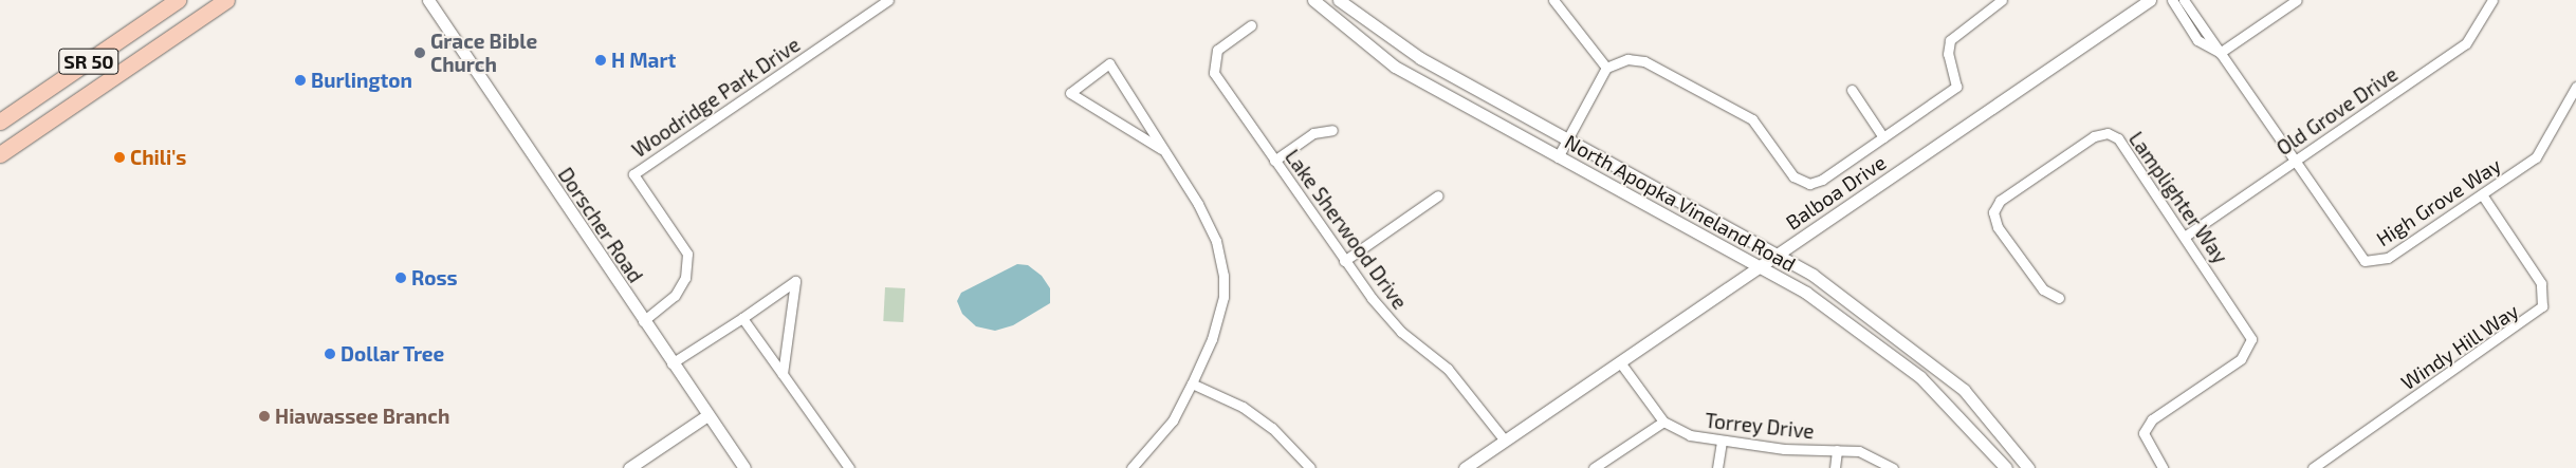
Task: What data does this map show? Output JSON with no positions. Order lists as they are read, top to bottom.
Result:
{
  "streets": {
    "highway": ["SR 50"],
    "street": [
      "Woodridge Park Drive",
      "Old Grove Drive",
      "Balboa Drive",
      "Lamplighter Way",
      "High Grove Way",
      "North Apopka Vineland Road",
      "Dorscher Road",
      "Lake Sherwood Drive",
      "Windy Hill Way",
      "Torrey Drive"
    ]
  },
  "crossings": [
    ["Woodridge Park Drive", "Dorscher Road"],
    ["Old Grove Drive", "Lamplighter Way"],
    ["Old Grove Drive", "High Grove Way"],
    ["Balboa Drive", "North Apopka Vineland Road"],
    ["Balboa Drive", "Lake Sherwood Drive"],
    ["Balboa Drive", "Torrey Drive"],
    ["High Grove Way", "Windy Hill Way"]
  ],
  "places": [
    "Grace Bible Church",
    "H Mart",
    "Burlington",
    "Chili's",
    "Ross",
    "Dollar Tree",
    "Hiawassee Branch"
  ]
}
